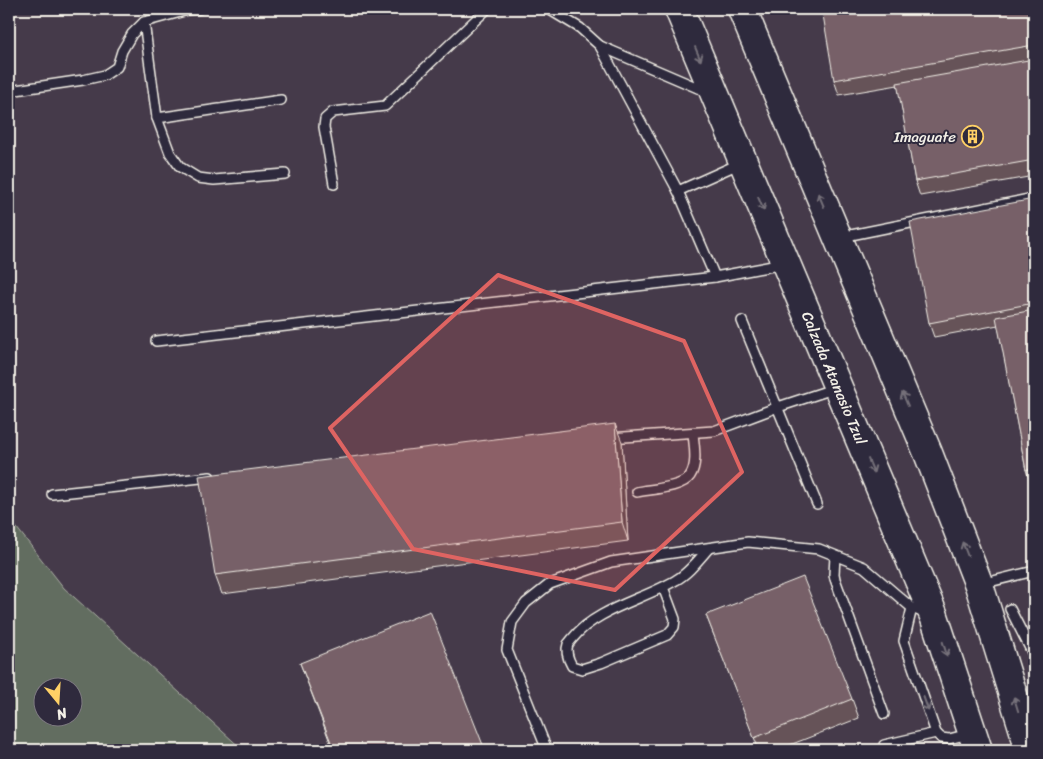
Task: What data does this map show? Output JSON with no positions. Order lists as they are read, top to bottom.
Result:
{
  "streets": {
    "main road": ["Calzada Atanasio Tzul"]
  },
  "places": {
    "building": ["Imaguate"]
  },
  "north": "bottom"
}
